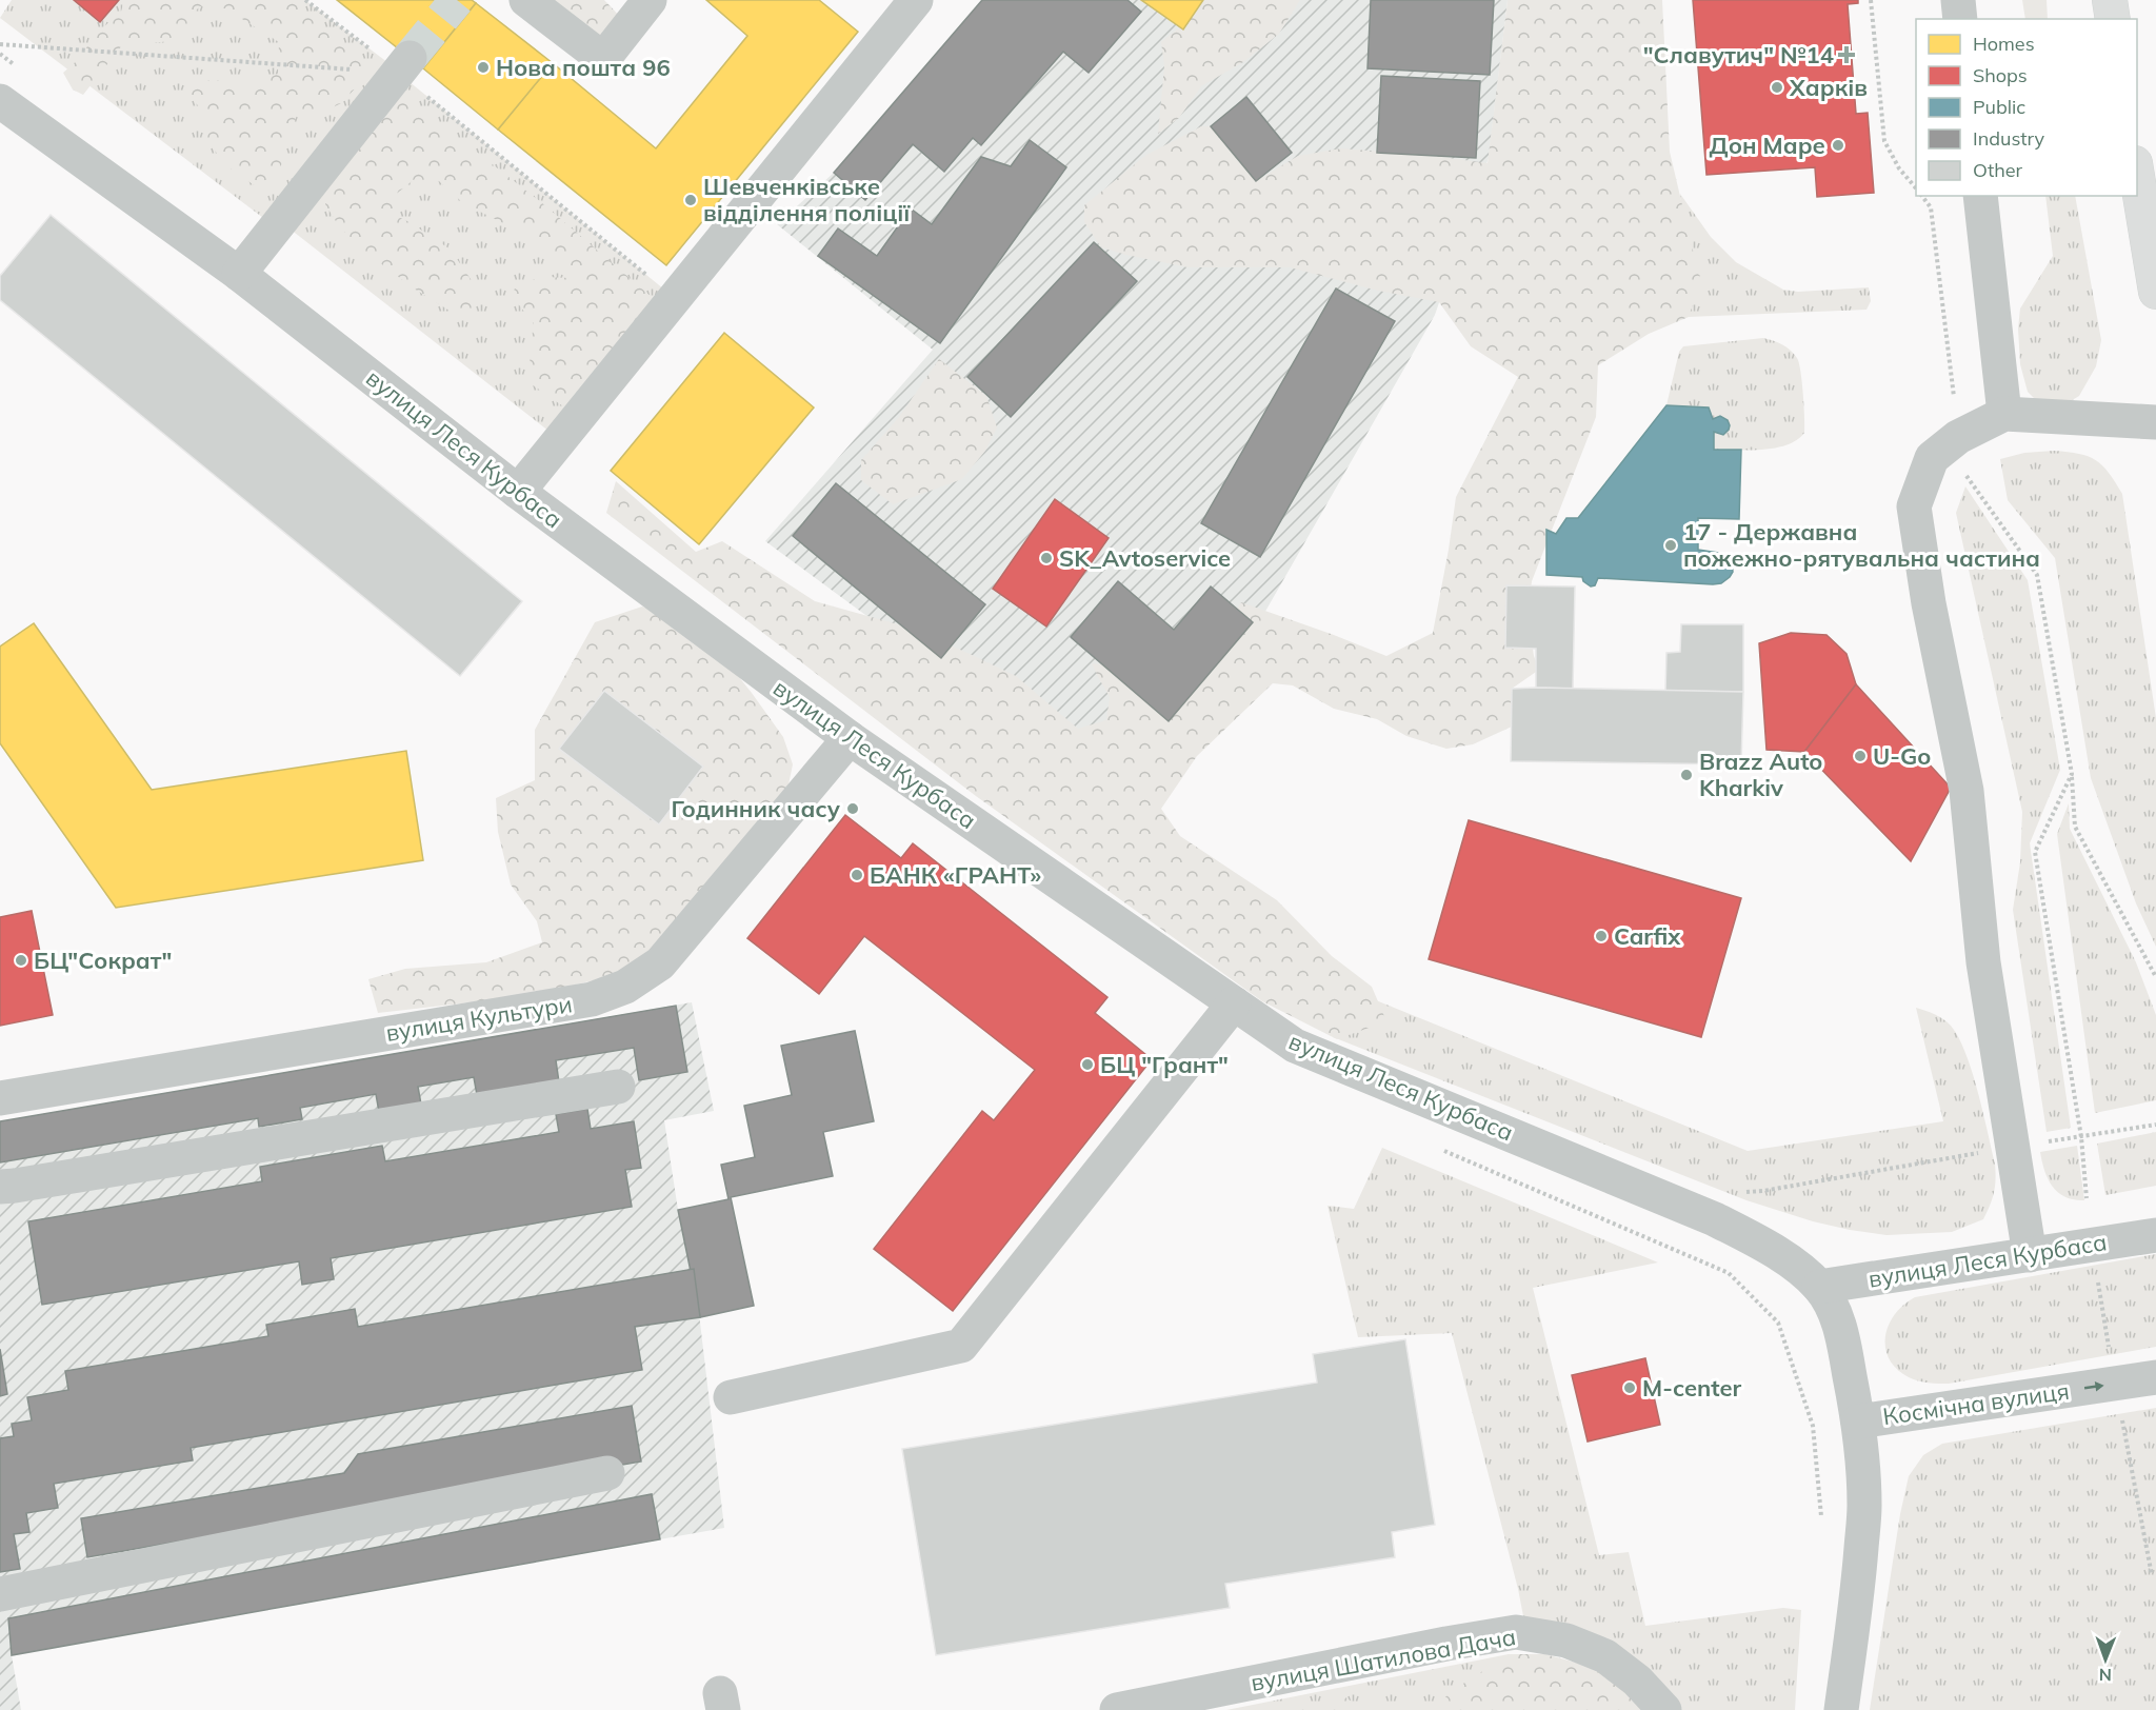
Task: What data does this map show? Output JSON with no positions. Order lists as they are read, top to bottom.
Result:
{
  "streets": {
    "street": [
      "вулиця Леся Курбаса",
      "вулиця Культури",
      "Космічна вулиця",
      "вулиця Шатилова Дача"
    ]
  },
  "crossings": [
    ["вулиця Леся Курбаса", "вулиця Культури"],
    ["вулиця Леся Курбаса", "Космічна вулиця"]
  ],
  "one_way": ["Космічна вулиця"],
  "places": {
    "health": ["\"Славутич\" №14"],
    "other": [
      "Нова пошта 96",
      "Харків",
      "Дон Маре",
      "Шевченківське відділення поліції",
      "17 - Державна пожежно-рятувальна частина",
      "SK_Avtoservice",
      "U-Go",
      "Brazz Auto Kharkiv",
      "Годинник часу",
      "БАНК «ГРАНТ»",
      "Carfix",
      "БЦ\"Сократ\"",
      "БЦ \"Грант\"",
      "M-center"
    ]
  },
  "legend": [
    "Homes",
    "Shops",
    "Public",
    "Industry",
    "Other"
  ],
  "north": "bottom"
}
